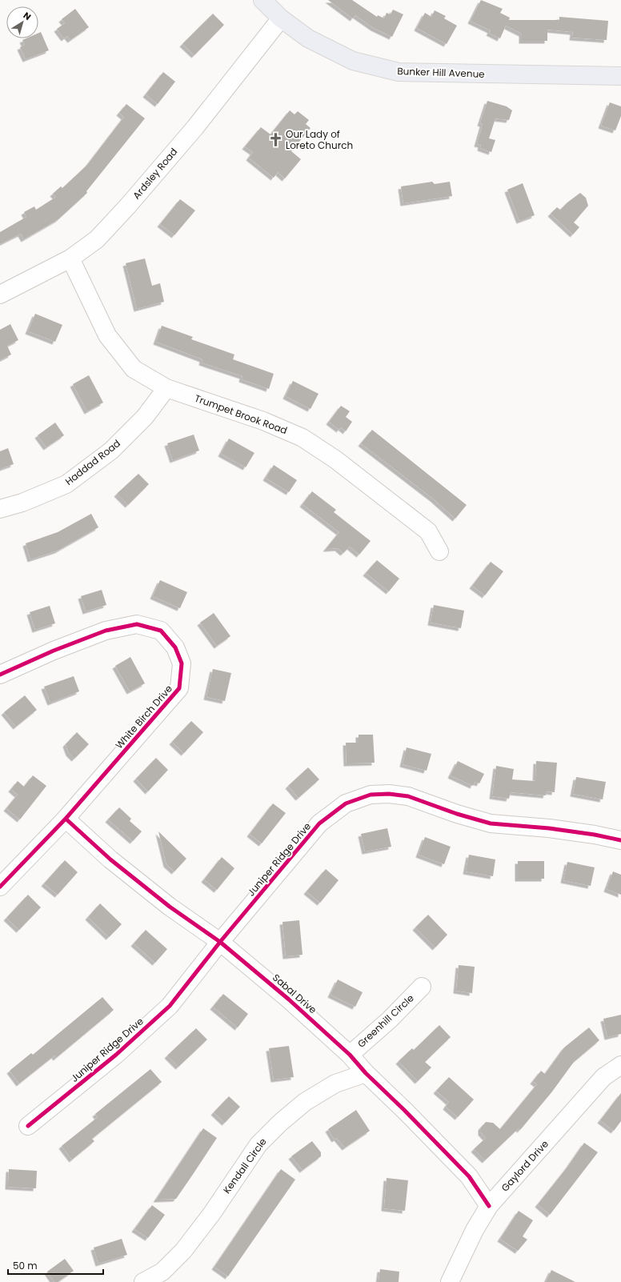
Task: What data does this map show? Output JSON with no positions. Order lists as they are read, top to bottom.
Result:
{
  "streets": {
    "main road": ["Bunker Hill Avenue"],
    "street": [
      "Ardsley Road",
      "Trumpet Brook Road",
      "Haddad Road",
      "White Birch Drive",
      "Juniper Ridge Drive",
      "Sabal Drive",
      "Greenhill Circle",
      "Kendall Circle",
      "Gaylord Drive"
    ]
  },
  "crossings": [
    ["Bunker Hill Avenue", "Ardsley Road"],
    ["Ardsley Road", "Trumpet Brook Road"],
    ["Trumpet Brook Road", "Haddad Road"],
    ["White Birch Drive", "Sabal Drive"],
    ["Juniper Ridge Drive", "Sabal Drive"],
    ["Sabal Drive", "Greenhill Circle"],
    ["Sabal Drive", "Kendall Circle"],
    ["Sabal Drive", "Gaylord Drive"]
  ],
  "places": {
    "church": ["Our Lady of Loreto Church"]
  },
  "scale_bar": "50 m",
  "north": "top right"
}
